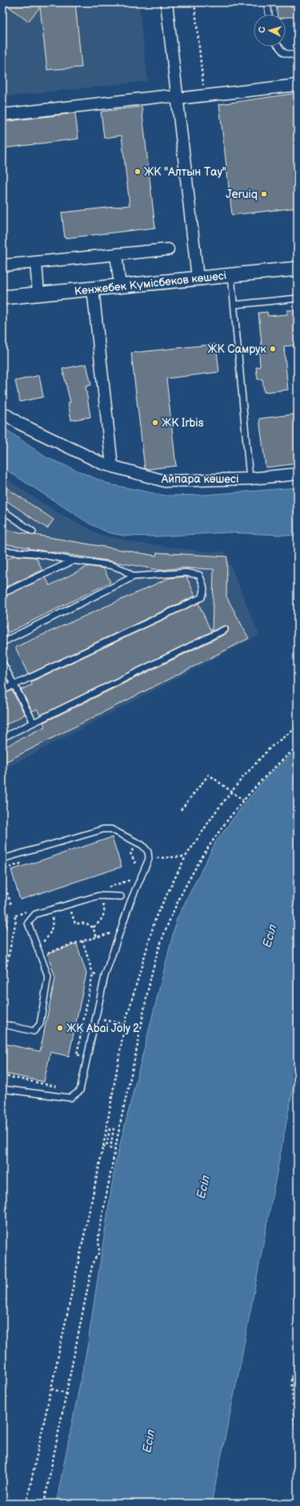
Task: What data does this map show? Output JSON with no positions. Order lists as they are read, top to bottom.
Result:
{
  "streets": {
    "street": ["Кенжебек Күмісбеков көшесі", "Айпара көшесі"]
  },
  "water": ["Есіл"],
  "places": [
    "ЖК \"Алтын Тау\"",
    "Jeruiq",
    "ЖК Самрук",
    "ЖК Irbis",
    "ЖК Abai Joly 2"
  ],
  "north": "left"
}
